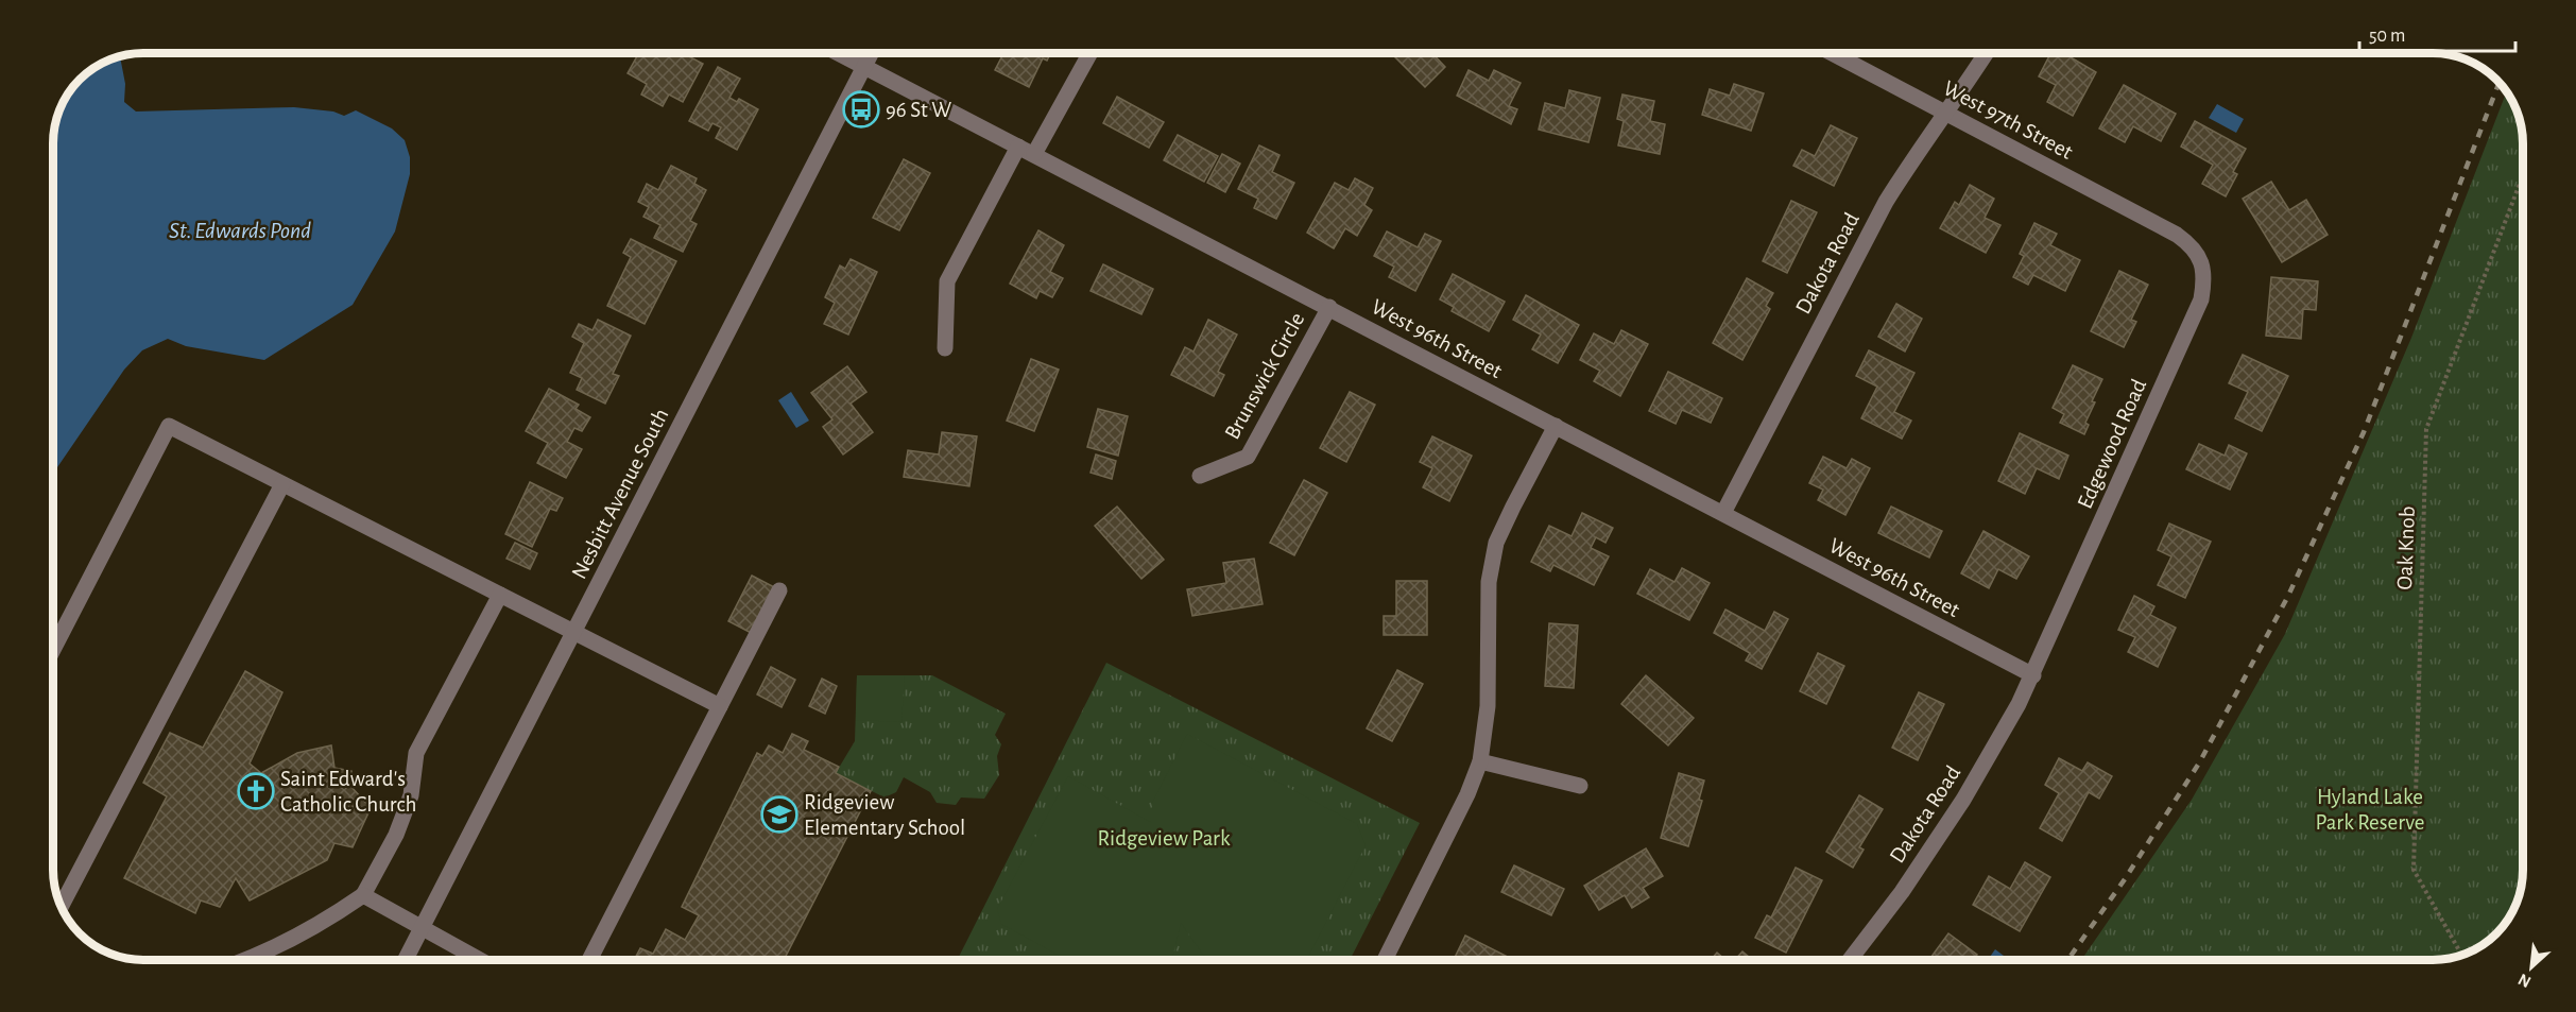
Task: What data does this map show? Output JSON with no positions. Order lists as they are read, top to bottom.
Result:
{
  "streets": {
    "street": [
      "West 97th Street",
      "Dakota Road",
      "West 96th Street",
      "Brunswick Circle",
      "Edgewood Road",
      "Nesbitt Avenue South"
    ],
    "path": ["Oak Knob"]
  },
  "crossings": [
    ["West 97th Street", "Dakota Road"],
    ["West 97th Street", "Edgewood Road"],
    ["Dakota Road", "West 96th Street"],
    ["Dakota Road", "Edgewood Road"],
    ["West 96th Street", "Brunswick Circle"],
    ["West 96th Street", "Edgewood Road"],
    ["West 96th Street", "Nesbitt Avenue South"]
  ],
  "water": ["St. Edwards Pond"],
  "parks": ["Hyland Lake Park Reserve", "Ridgeview Park"],
  "places": {
    "bus stop": ["96 St W"],
    "church": ["Saint Edward's Catholic Church"],
    "school or university": ["Ridgeview Elementary School"]
  },
  "scale_bar": "50 m",
  "north": "bottom left"
}
